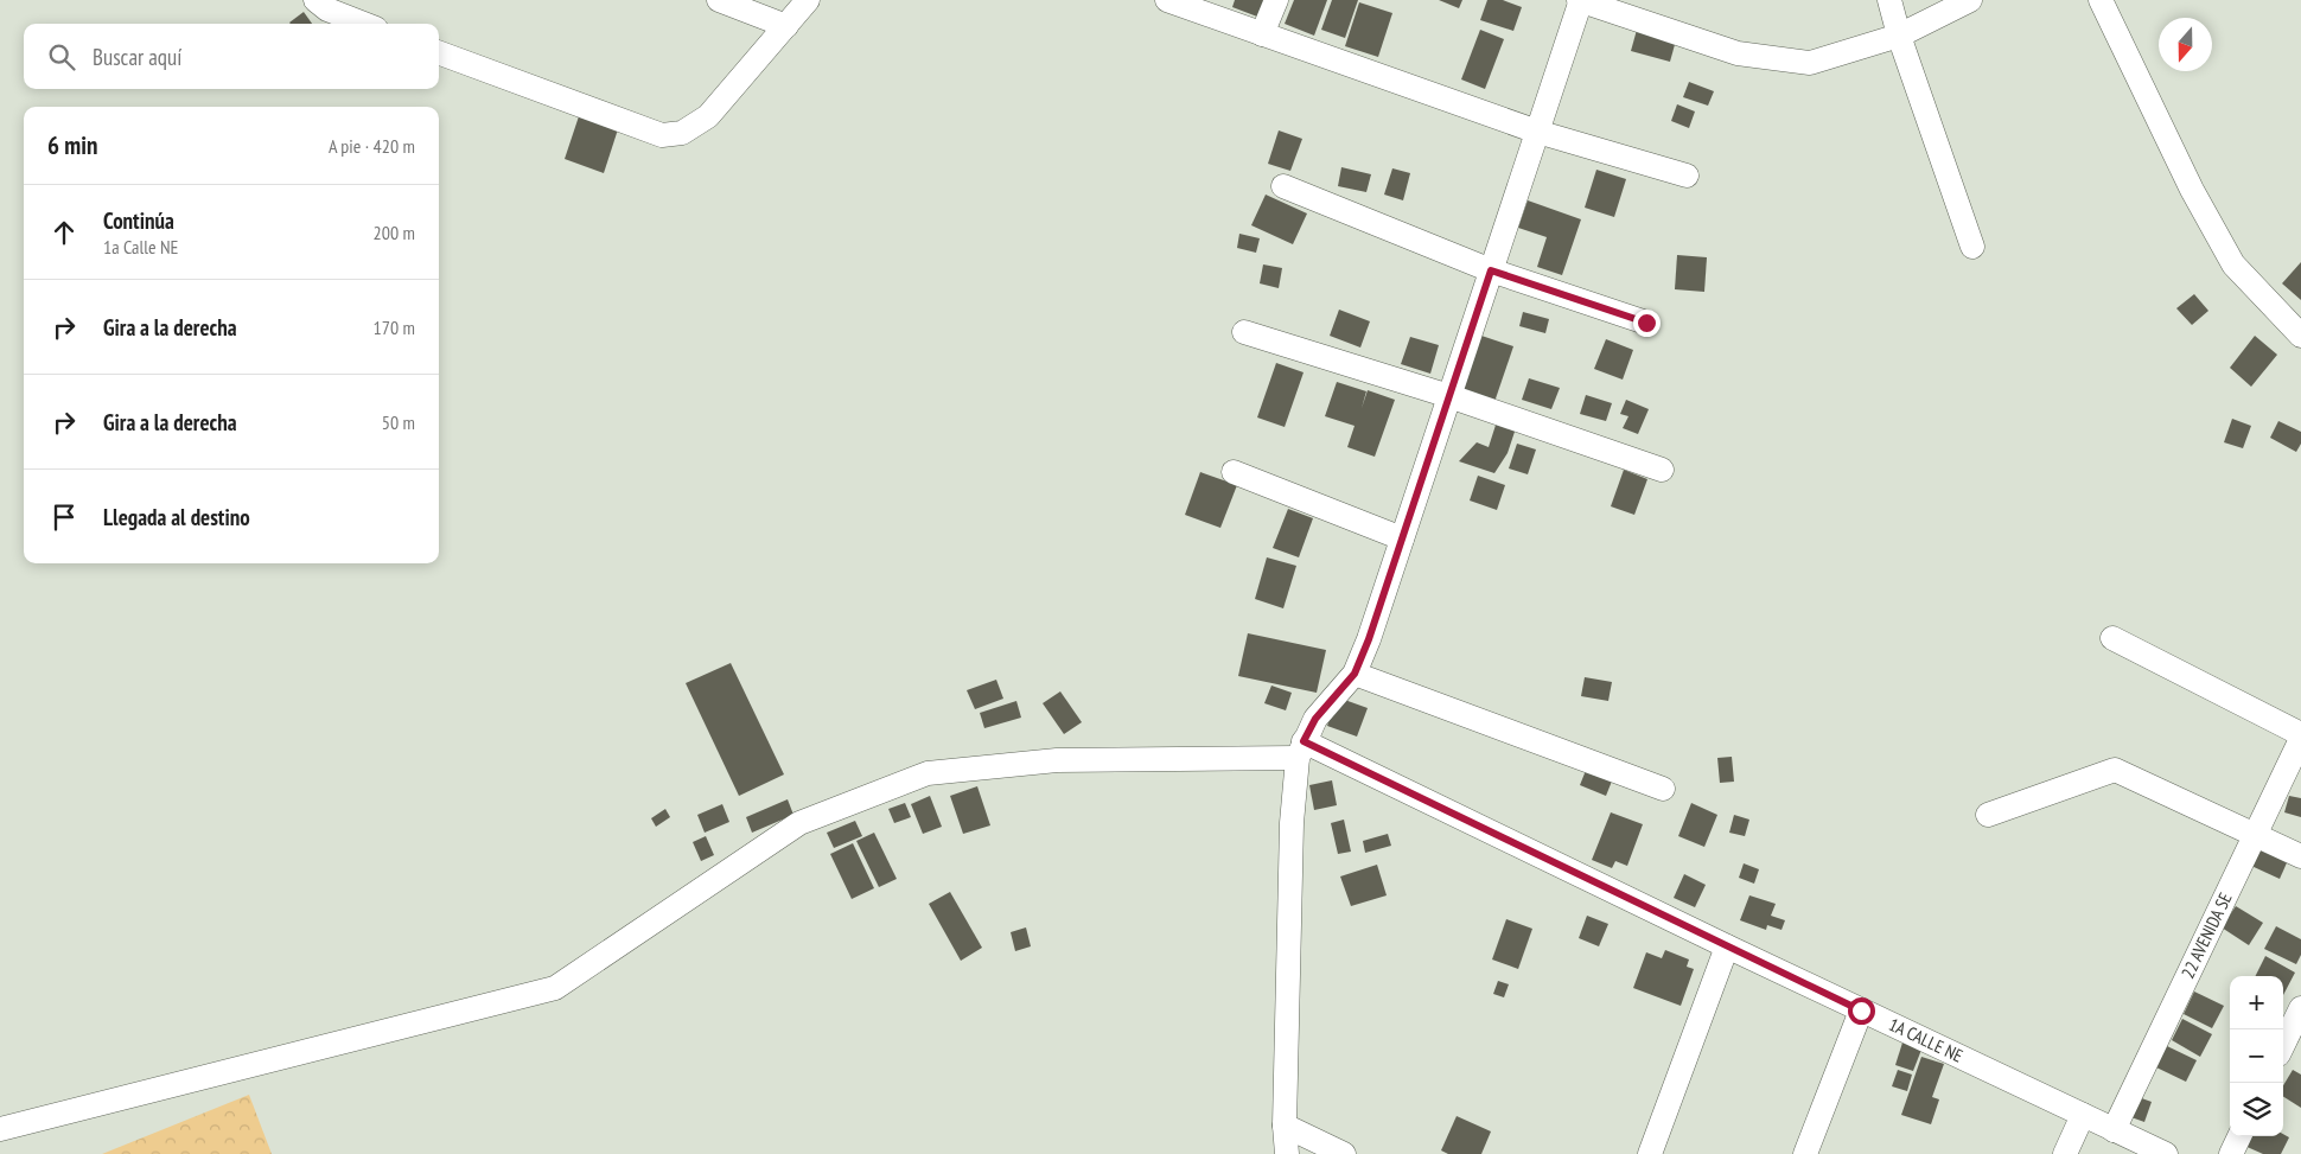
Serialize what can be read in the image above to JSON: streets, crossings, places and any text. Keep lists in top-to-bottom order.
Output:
{
  "streets": {
    "street": ["22 AVENIDA SE", "1A CALLE NE"]
  },
  "crossings": [
    ["22 AVENIDA SE", "1A CALLE NE"]
  ],
  "north": "bottom",
  "page": {
    "search": "Buscar aquí",
    "heading": ["6 min", "A pie · 420 m"],
    "list": [
      ["Continúa", "1a Calle NE", "200 m"],
      ["Gira a la derecha", "170 m"],
      ["Gira a la derecha", "50 m"],
      "Llegada al destino"
    ],
    "map_buttons": ["+", "−"]
  }
}
